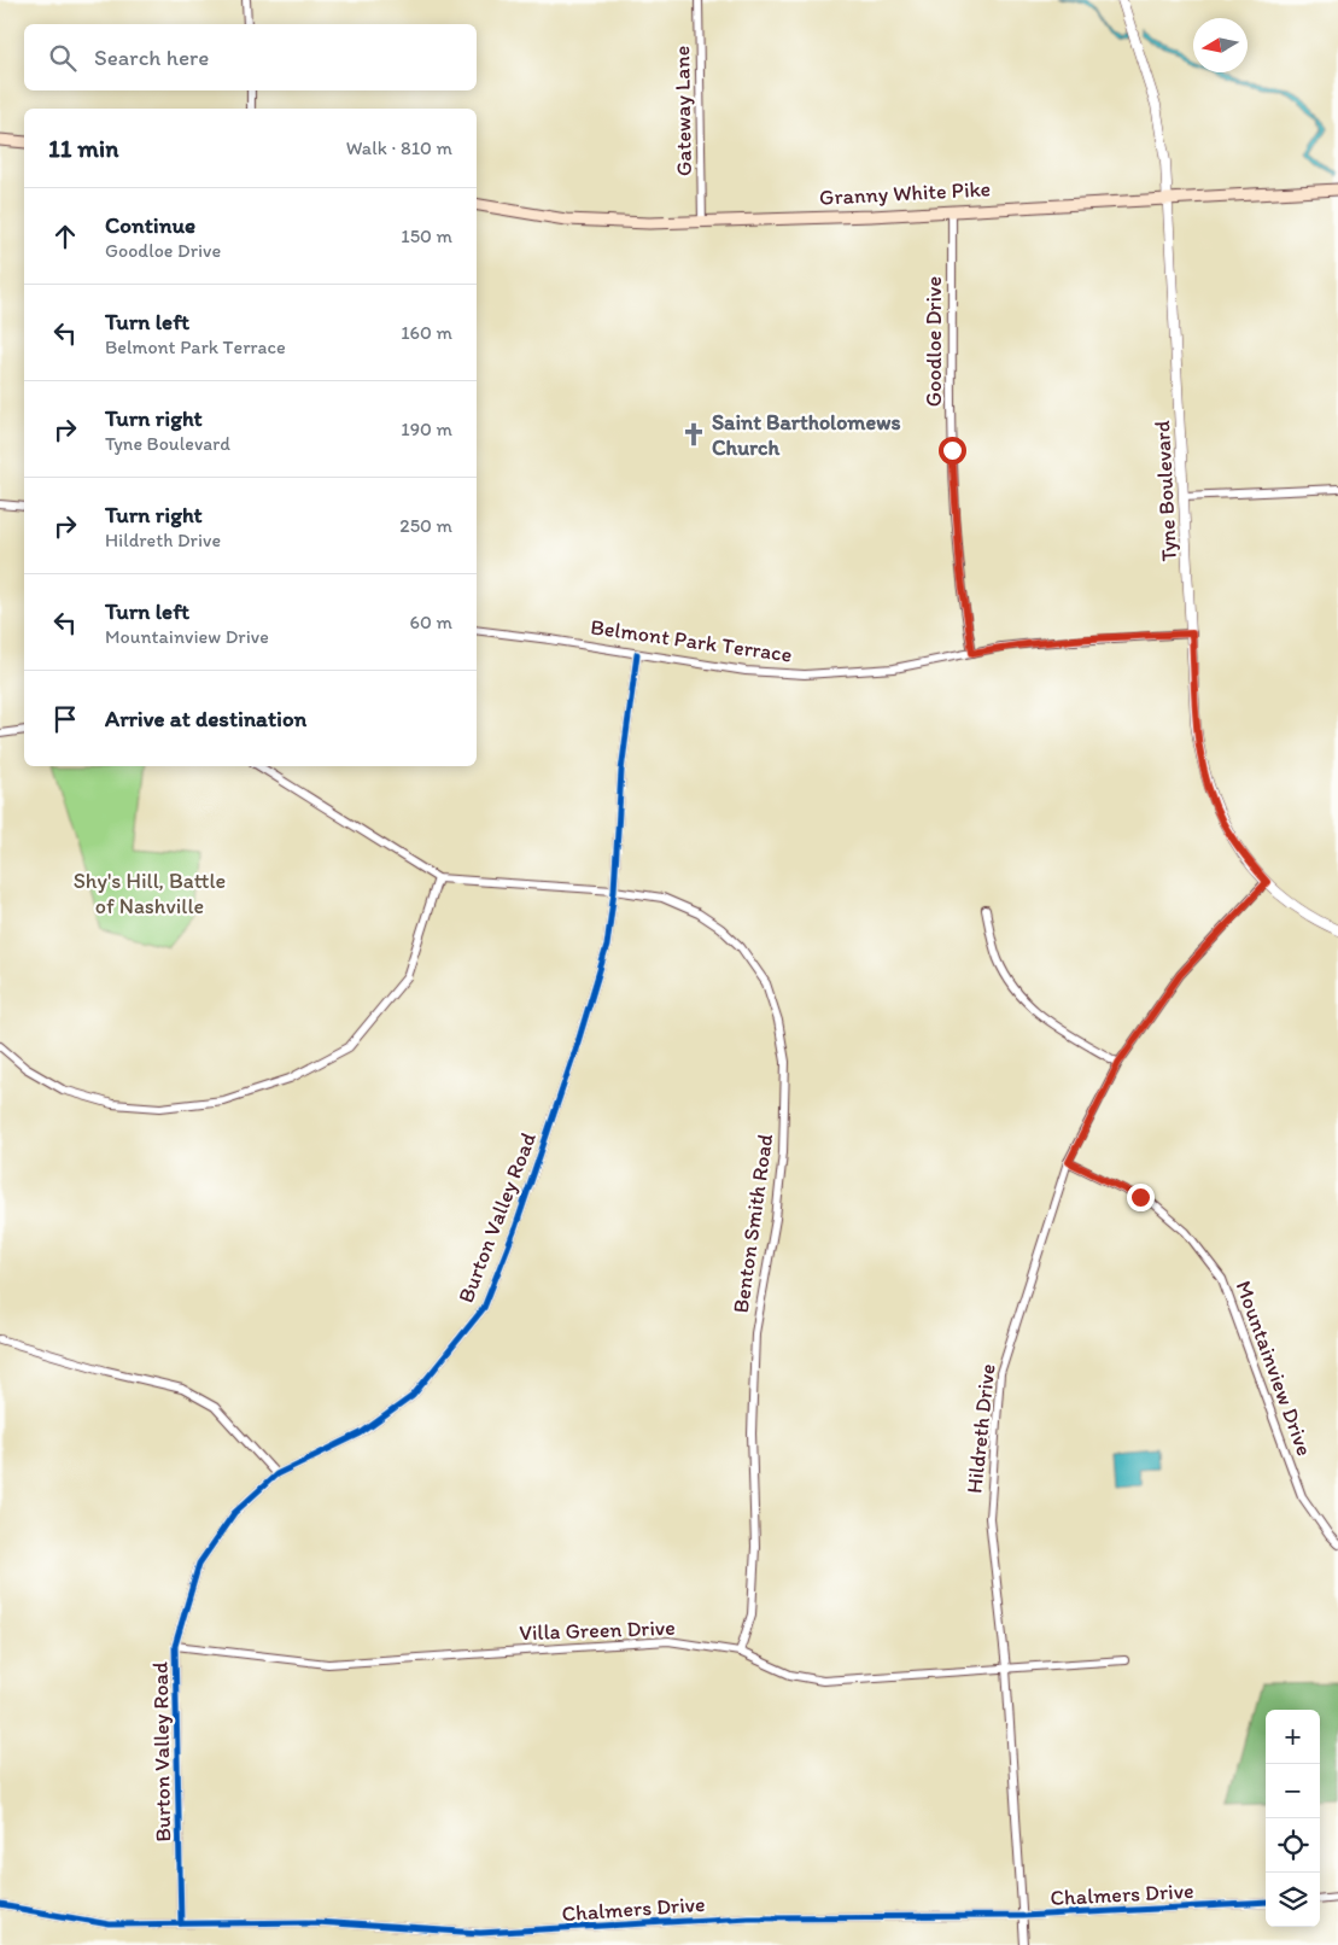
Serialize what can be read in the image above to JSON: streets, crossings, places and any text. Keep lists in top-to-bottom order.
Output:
{
  "streets": {
    "main road": ["Granny White Pike"],
    "street": [
      "Gateway Lane",
      "Goodloe Drive",
      "Tyne Boulevard",
      "Belmont Park Terrace",
      "Burton Valley Road",
      "Benton Smith Road",
      "Mountainview Drive",
      "Hildreth Drive",
      "Villa Green Drive",
      "Chalmers Drive"
    ]
  },
  "crossings": [
    ["Gateway Lane", "Granny White Pike"],
    ["Granny White Pike", "Goodloe Drive"],
    ["Granny White Pike", "Tyne Boulevard"],
    ["Goodloe Drive", "Belmont Park Terrace"],
    ["Tyne Boulevard", "Belmont Park Terrace"],
    ["Tyne Boulevard", "Hildreth Drive"],
    ["Belmont Park Terrace", "Burton Valley Road"],
    ["Burton Valley Road", "Benton Smith Road"],
    ["Burton Valley Road", "Villa Green Drive"],
    ["Burton Valley Road", "Chalmers Drive"],
    ["Benton Smith Road", "Villa Green Drive"],
    ["Mountainview Drive", "Hildreth Drive"],
    ["Hildreth Drive", "Villa Green Drive"],
    ["Hildreth Drive", "Chalmers Drive"]
  ],
  "parks": ["Shy's Hill, Battle of Nashville"],
  "places": {
    "church": ["Saint Bartholomews Church"]
  },
  "north": "left",
  "page": {
    "search": "Search here",
    "heading": ["11 min", "Walk · 810 m"],
    "list": [
      ["Continue", "Goodloe Drive", "150 m"],
      ["Turn left", "Belmont Park Terrace", "160 m"],
      ["Turn right", "Tyne Boulevard", "190 m"],
      ["Turn right", "Hildreth Drive", "250 m"],
      ["Turn left", "Mountainview Drive", "60 m"],
      "Arrive at destination"
    ],
    "map_buttons": ["+", "−"]
  }
}
